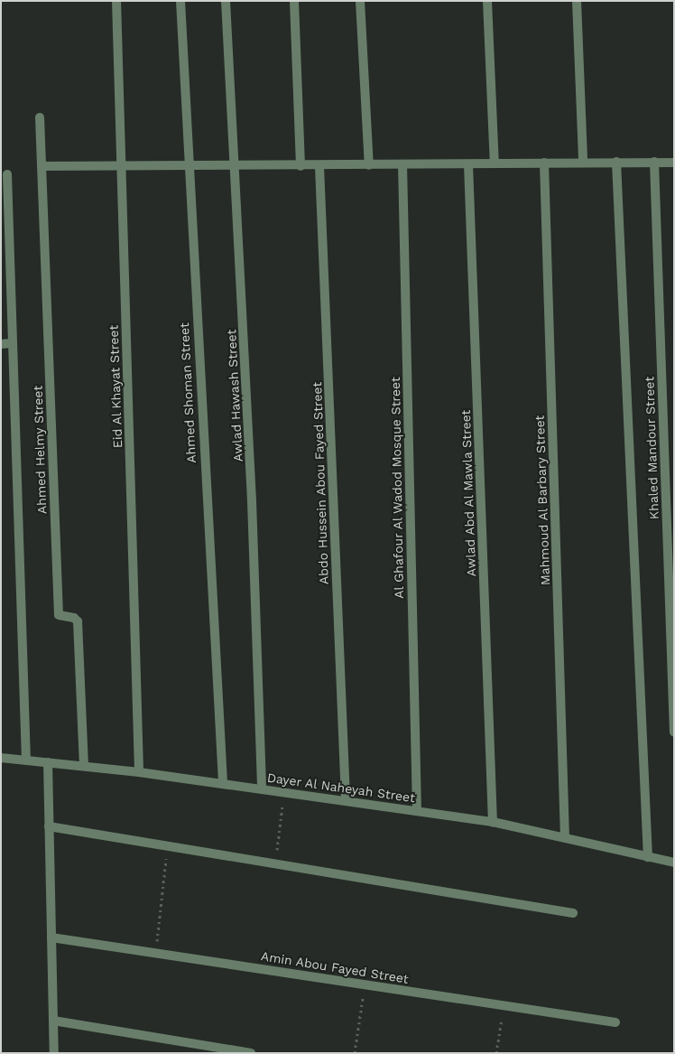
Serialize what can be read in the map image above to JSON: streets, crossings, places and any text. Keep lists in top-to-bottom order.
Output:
{
  "streets": {
    "street": [
      "Eid Al Khayat Street",
      "Ahmed Shoman Street",
      "Awlad Hawash Street",
      "Khaled Mandour Street",
      "Ahmed Helmy Street",
      "Abdo Hussein Abou Fayed Street",
      "Al Ghafour Al Wadod Mosque Street",
      "Awlad Abd Al Mawla Street",
      "Mahmoud Al Barbary Street",
      "Dayer Al Naheyah Street",
      "Amin Abou Fayed Street"
    ]
  },
  "crossings": [
    ["Eid Al Khayat Street", "Dayer Al Naheyah Street"],
    ["Ahmed Shoman Street", "Dayer Al Naheyah Street"],
    ["Awlad Hawash Street", "Dayer Al Naheyah Street"],
    ["Ahmed Helmy Street", "Dayer Al Naheyah Street"],
    ["Abdo Hussein Abou Fayed Street", "Dayer Al Naheyah Street"],
    ["Al Ghafour Al Wadod Mosque Street", "Dayer Al Naheyah Street"],
    ["Awlad Abd Al Mawla Street", "Dayer Al Naheyah Street"],
    ["Mahmoud Al Barbary Street", "Dayer Al Naheyah Street"]
  ]
}
